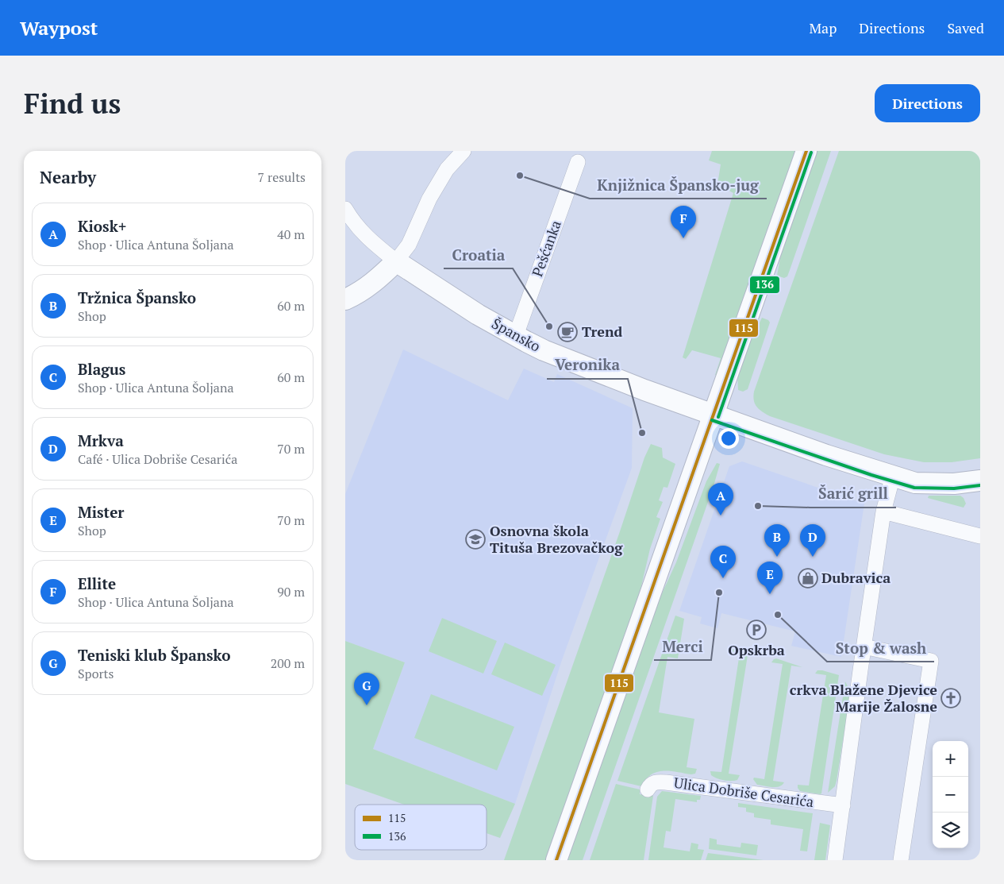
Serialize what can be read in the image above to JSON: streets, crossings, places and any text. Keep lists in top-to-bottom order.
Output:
{
  "streets": {
    "street": ["Pešćanka", "Špansko", "Ulica Dobriše Cesarića"]
  },
  "crossings": [
    ["Pešćanka", "Špansko"]
  ],
  "places": {
    "other": [
      "Knjižnica Špansko-jug",
      "Croatia",
      "Veronika",
      "Šarić grill",
      "Merci",
      "Stop & wash"
    ],
    "cafe": ["Trend"],
    "school or university": ["Osnovna škola Tituša Brezovačkog"],
    "shop": ["Dubravica"],
    "parking": ["Opskrba"],
    "church": ["crkva Blažene Djevice Marije Žalosne"]
  },
  "lines": ["transit line 115", "transit line 136"],
  "legend": ["115", "136"],
  "page": {
    "header": "Waypost",
    "nav": ["Map", "Directions", "Saved"],
    "buttons": "Directions",
    "title": "Find us",
    "heading": ["Nearby", "7 results"],
    "list": [
      {
        "mark": "A",
        "name": "Kiosk+",
        "note": "Shop · Ulica Antuna Šoljana",
        "value": "40 m"
      },
      {
        "mark": "B",
        "name": "Tržnica Špansko",
        "note": "Shop",
        "value": "60 m"
      },
      {
        "mark": "C",
        "name": "Blagus",
        "note": "Shop · Ulica Antuna Šoljana",
        "value": "60 m"
      },
      {
        "mark": "D",
        "name": "Mrkva",
        "note": "Café · Ulica Dobriše Cesarića",
        "value": "70 m"
      },
      {
        "mark": "E",
        "name": "Mister",
        "note": "Shop",
        "value": "70 m"
      },
      {
        "mark": "F",
        "name": "Ellite",
        "note": "Shop · Ulica Antuna Šoljana",
        "value": "90 m"
      },
      {
        "mark": "G",
        "name": "Teniski klub Špansko",
        "note": "Sports",
        "value": "200 m"
      }
    ],
    "pins": [
      "F",
      "A",
      "B",
      "D",
      "C",
      "E",
      "G"
    ],
    "map_buttons": ["+", "−"]
  }
}
